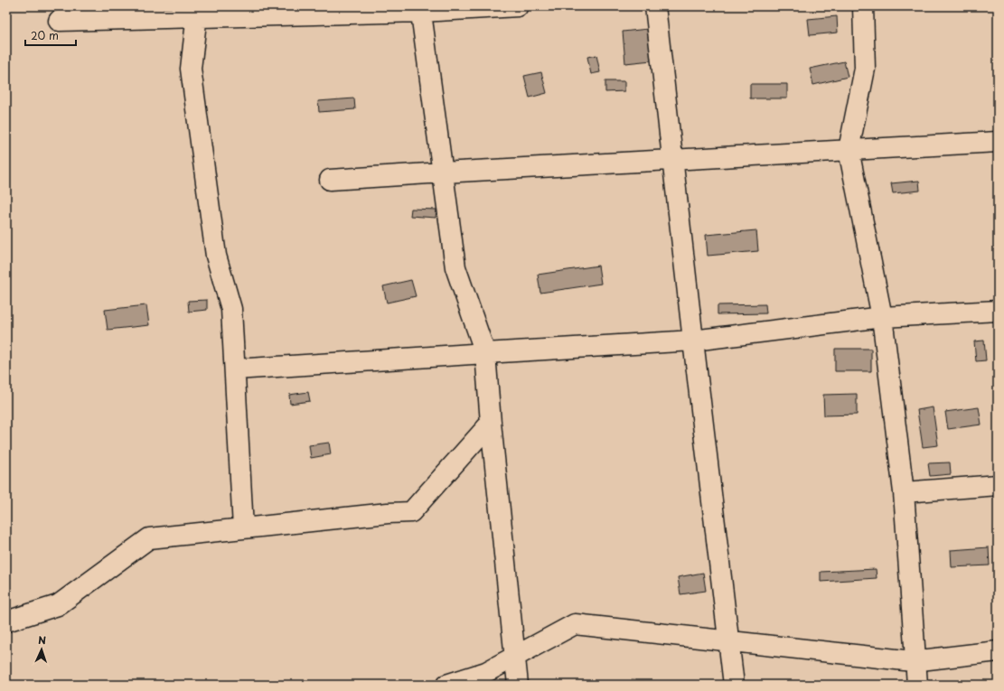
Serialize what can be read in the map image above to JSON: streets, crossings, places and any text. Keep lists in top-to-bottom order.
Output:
{
  "scale_bar": "20 m",
  "north": "top"
}
